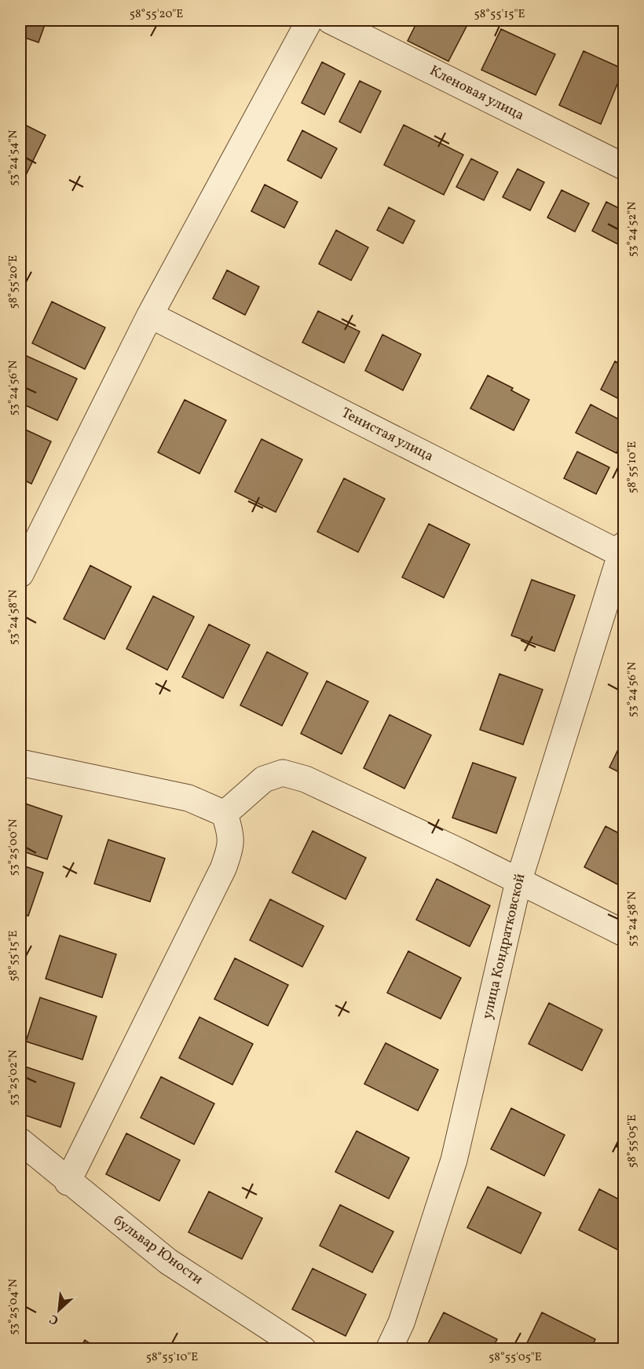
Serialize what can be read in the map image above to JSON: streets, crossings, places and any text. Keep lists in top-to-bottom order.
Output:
{
  "streets": {
    "street": [
      "Кленовая улица",
      "Тенистая улица",
      "улица Кондратковской",
      "бульвар Юности"
    ]
  },
  "crossings": [
    ["Тенистая улица", "улица Кондратковской"]
  ],
  "north": "bottom left",
  "coordinates": [
    "58°55'20\"E",
    "58°55'15\"E",
    "53°24'54\"N",
    "53°24'52\"N",
    "53°24'56\"N",
    "58°55'10\"E",
    "53°24'58\"N",
    "53°25'00\"N",
    "53°25'02\"N",
    "58°55'05\"E",
    "53°25'04\"N"
  ]
}
